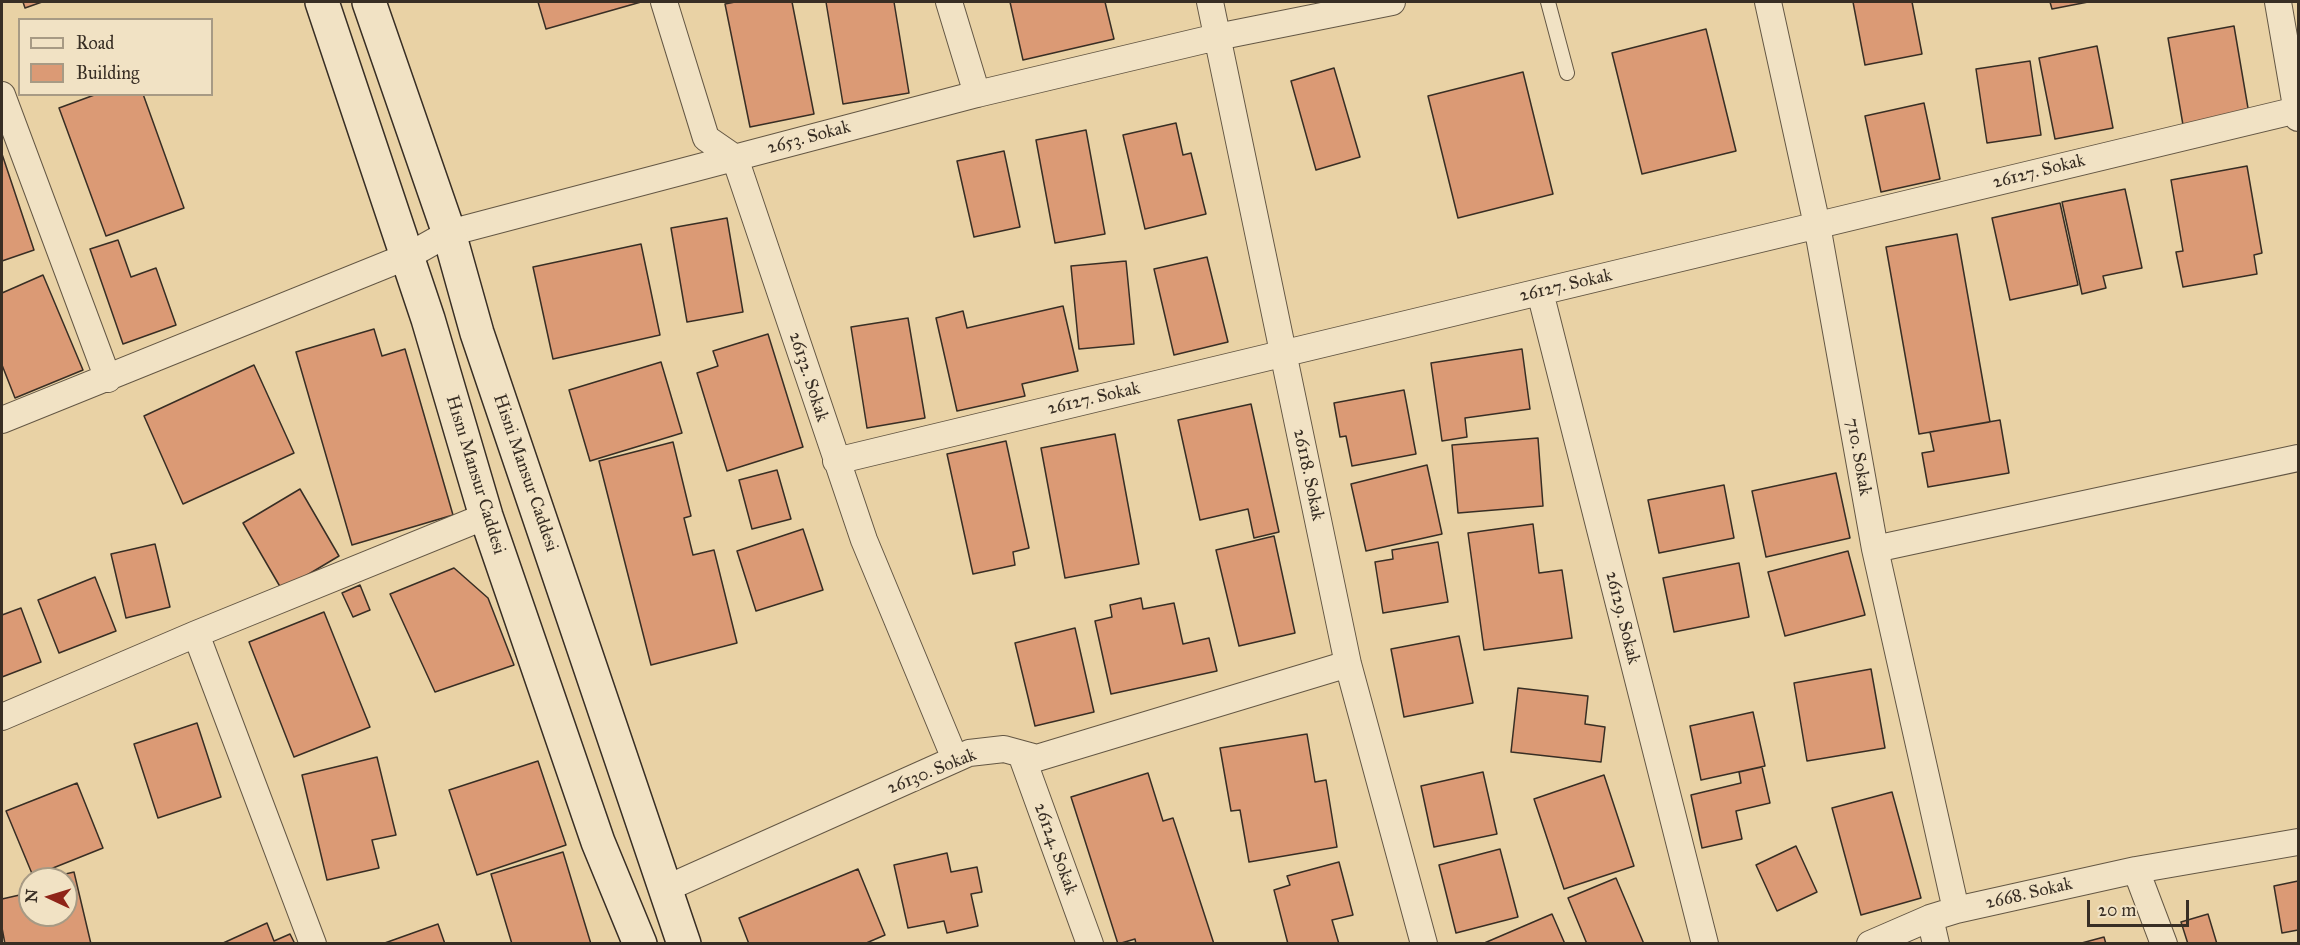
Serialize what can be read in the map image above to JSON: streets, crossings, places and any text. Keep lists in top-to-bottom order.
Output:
{
  "streets": {
    "main road": ["Hisni Mansur Caddesi", "Hısnı Mansur Caddesi"],
    "street": [
      "2653. Sokak",
      "26127. Sokak",
      "26132. Sokak",
      "710. Sokak",
      "26118. Sokak",
      "26129. Sokak",
      "26130. Sokak",
      "26124. Sokak",
      "2668. Sokak"
    ]
  },
  "crossings": [
    ["2653. Sokak", "26132. Sokak"],
    ["2653. Sokak", "Hisni Mansur Caddesi"],
    ["2653. Sokak", "Hısnı Mansur Caddesi"],
    ["2653. Sokak", "26118. Sokak"],
    ["26127. Sokak", "26132. Sokak"],
    ["26127. Sokak", "710. Sokak"],
    ["26127. Sokak", "26118. Sokak"],
    ["26127. Sokak", "26129. Sokak"],
    ["26132. Sokak", "26130. Sokak"],
    ["710. Sokak", "2668. Sokak"],
    ["Hisni Mansur Caddesi", "26130. Sokak"],
    ["26118. Sokak", "26130. Sokak"],
    ["26130. Sokak", "26124. Sokak"]
  ],
  "legend": ["Road", "Building"],
  "scale_bar": "20 m",
  "north": "left"
}
